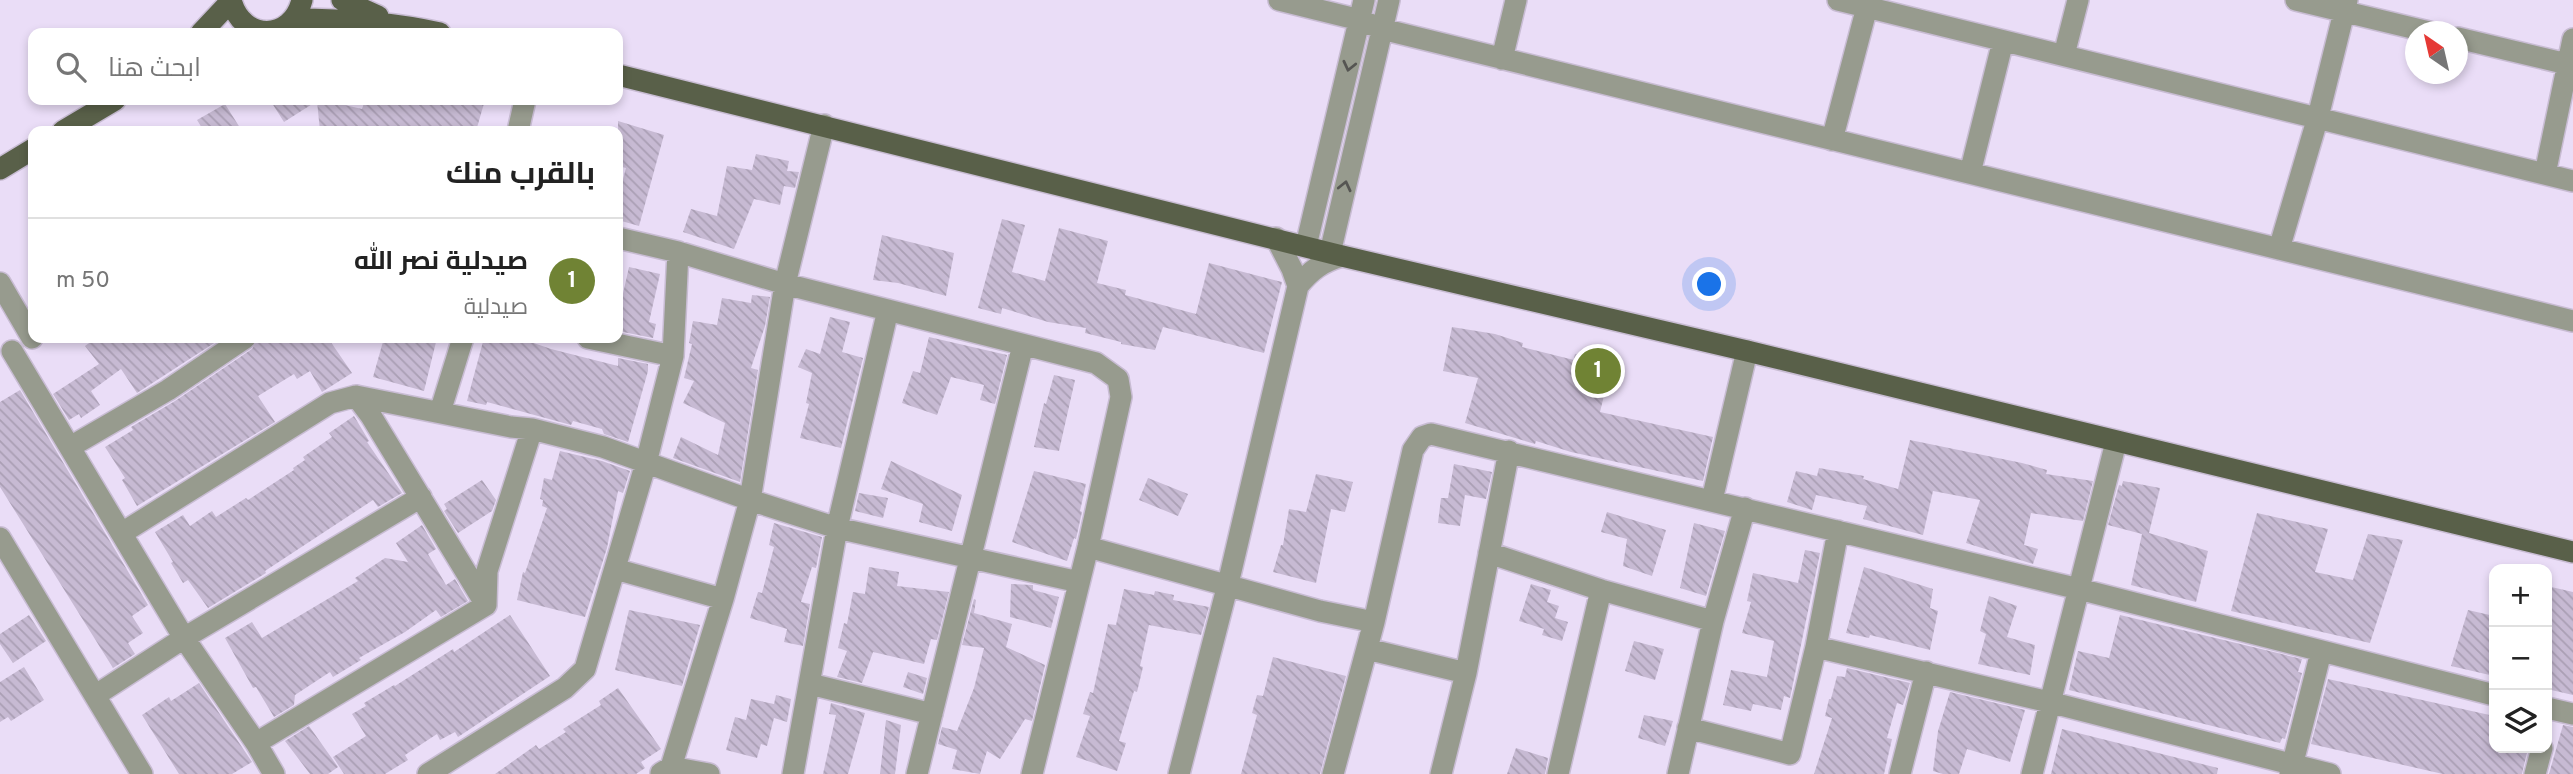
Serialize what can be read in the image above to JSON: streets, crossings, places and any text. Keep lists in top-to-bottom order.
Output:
{
  "north": "top left",
  "page": {
    "search": "ابحث هنا",
    "heading": "بالقرب منك",
    "list": [
      {
        "mark": "1",
        "name": "صيدلية نصر الله",
        "note": "صيدلية",
        "value": "50 m"
      }
    ],
    "pins": "1",
    "map_buttons": ["+", "−"]
  }
}
